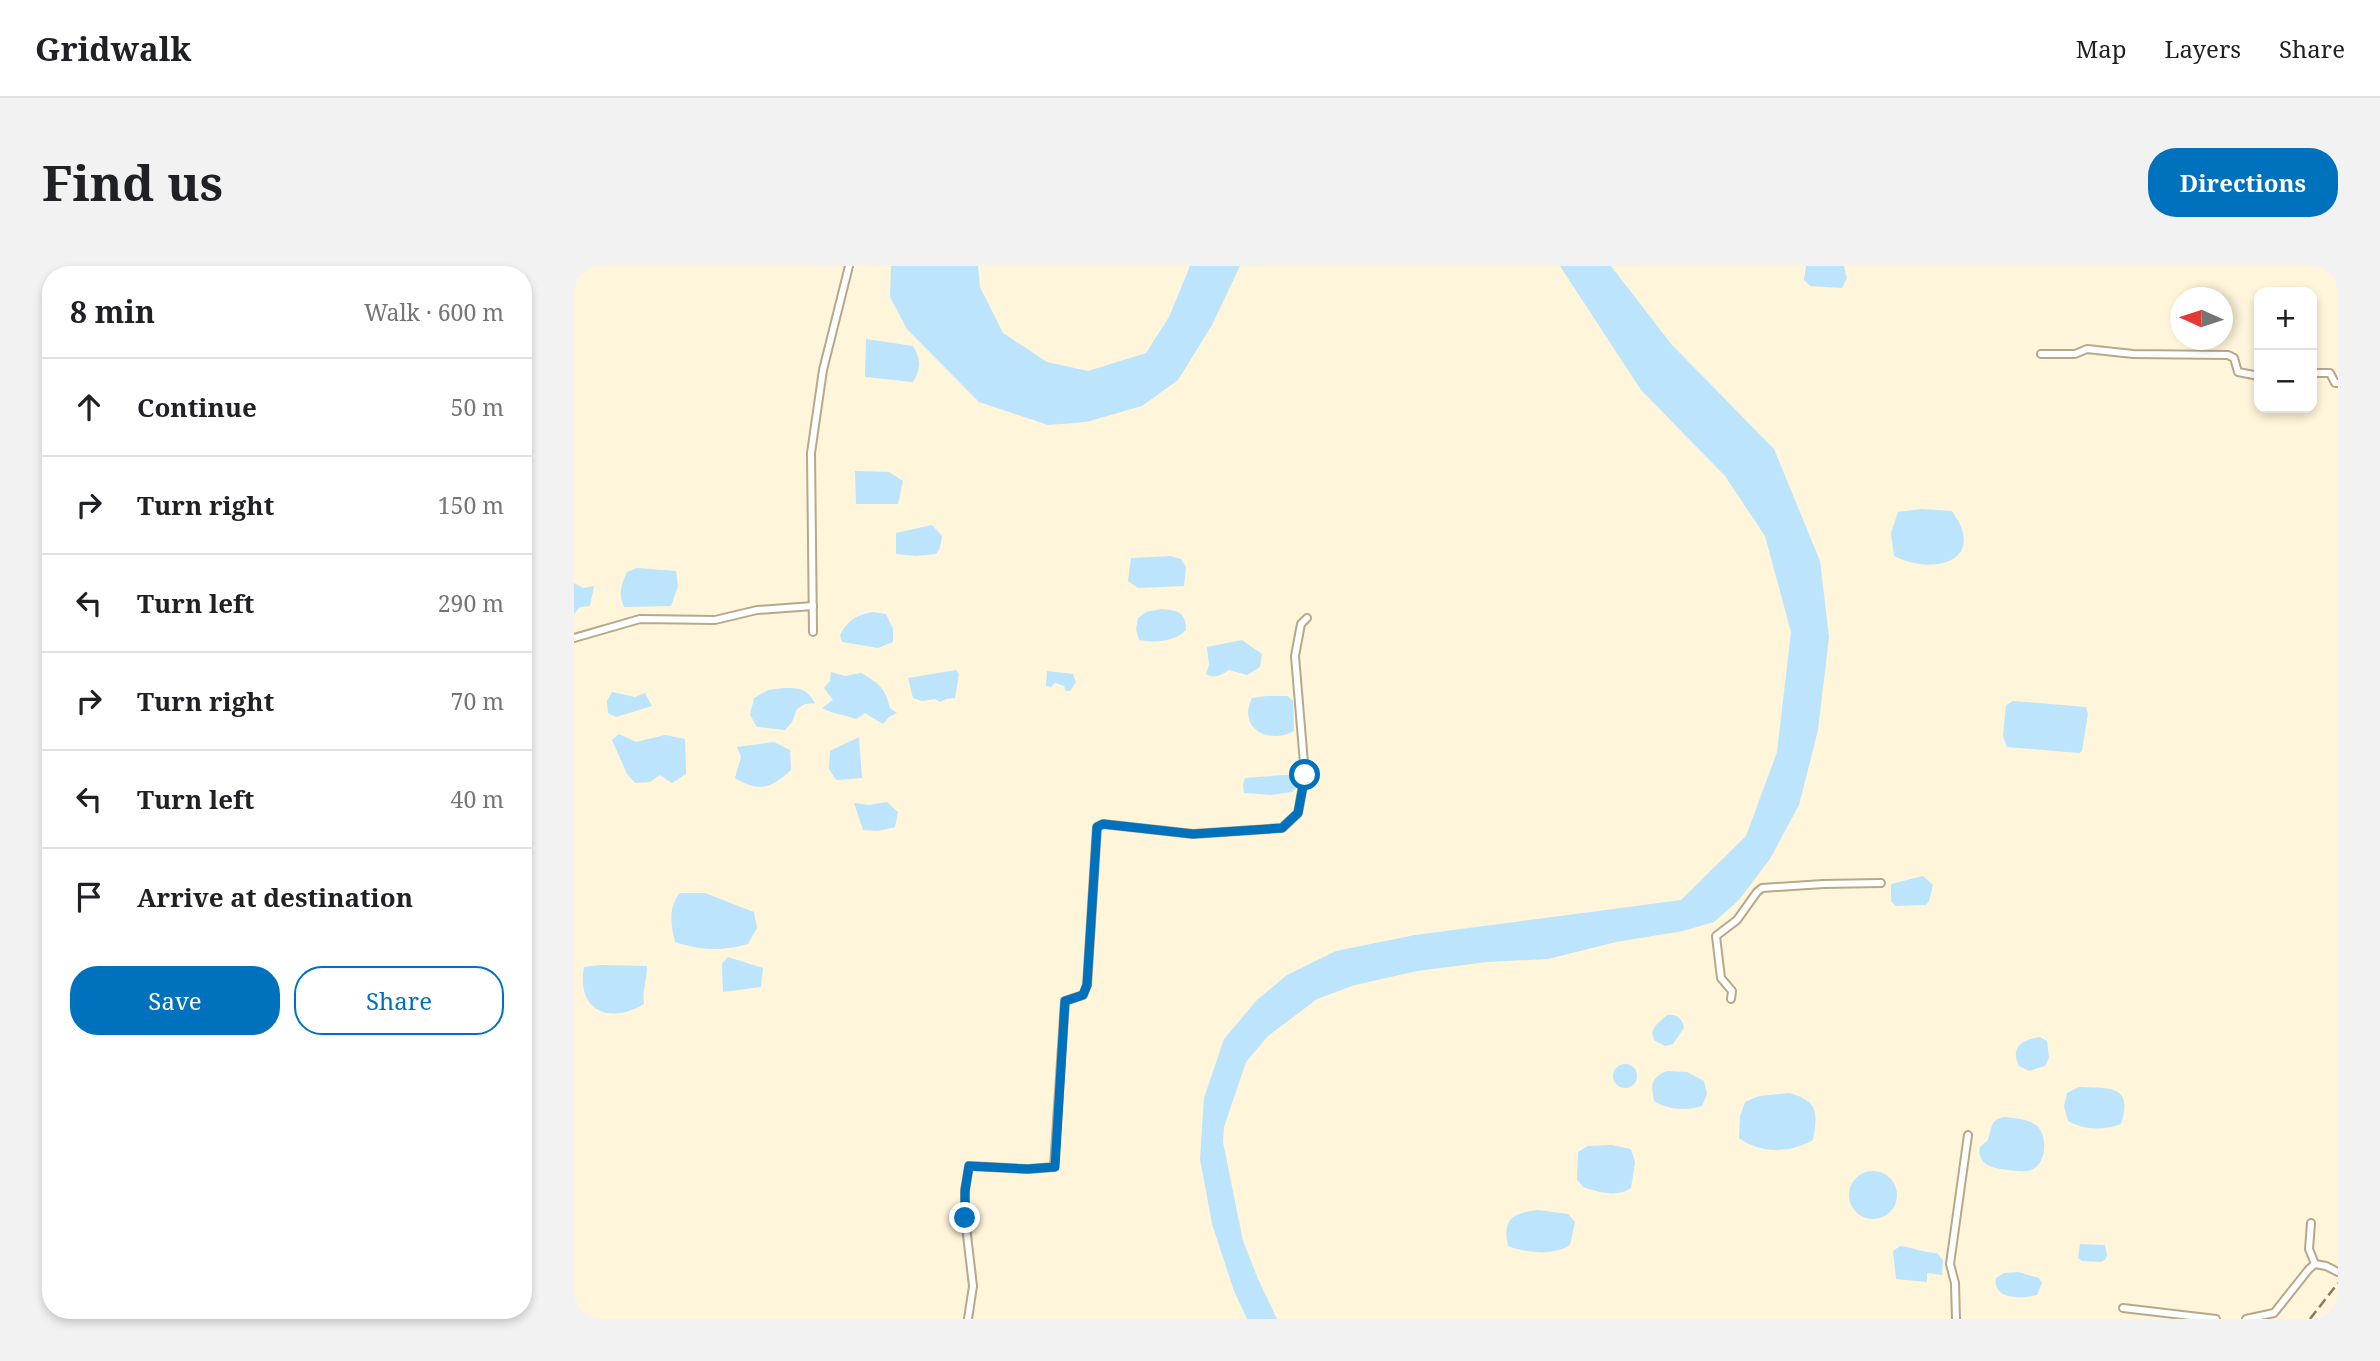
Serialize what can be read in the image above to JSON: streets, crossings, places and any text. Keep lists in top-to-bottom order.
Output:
{
  "north": "left",
  "page": {
    "header": "Gridwalk",
    "nav": ["Map", "Layers", "Share"],
    "buttons": [
      "Directions",
      ["Save", "Share"]
    ],
    "title": "Find us",
    "heading": ["8 min", "Walk · 600 m"],
    "map_buttons": ["+", "−"],
    "list": [
      ["Continue", "50 m"],
      ["Turn right", "150 m"],
      ["Turn left", "290 m"],
      ["Turn right", "70 m"],
      ["Turn left", "40 m"],
      "Arrive at destination"
    ]
  }
}
